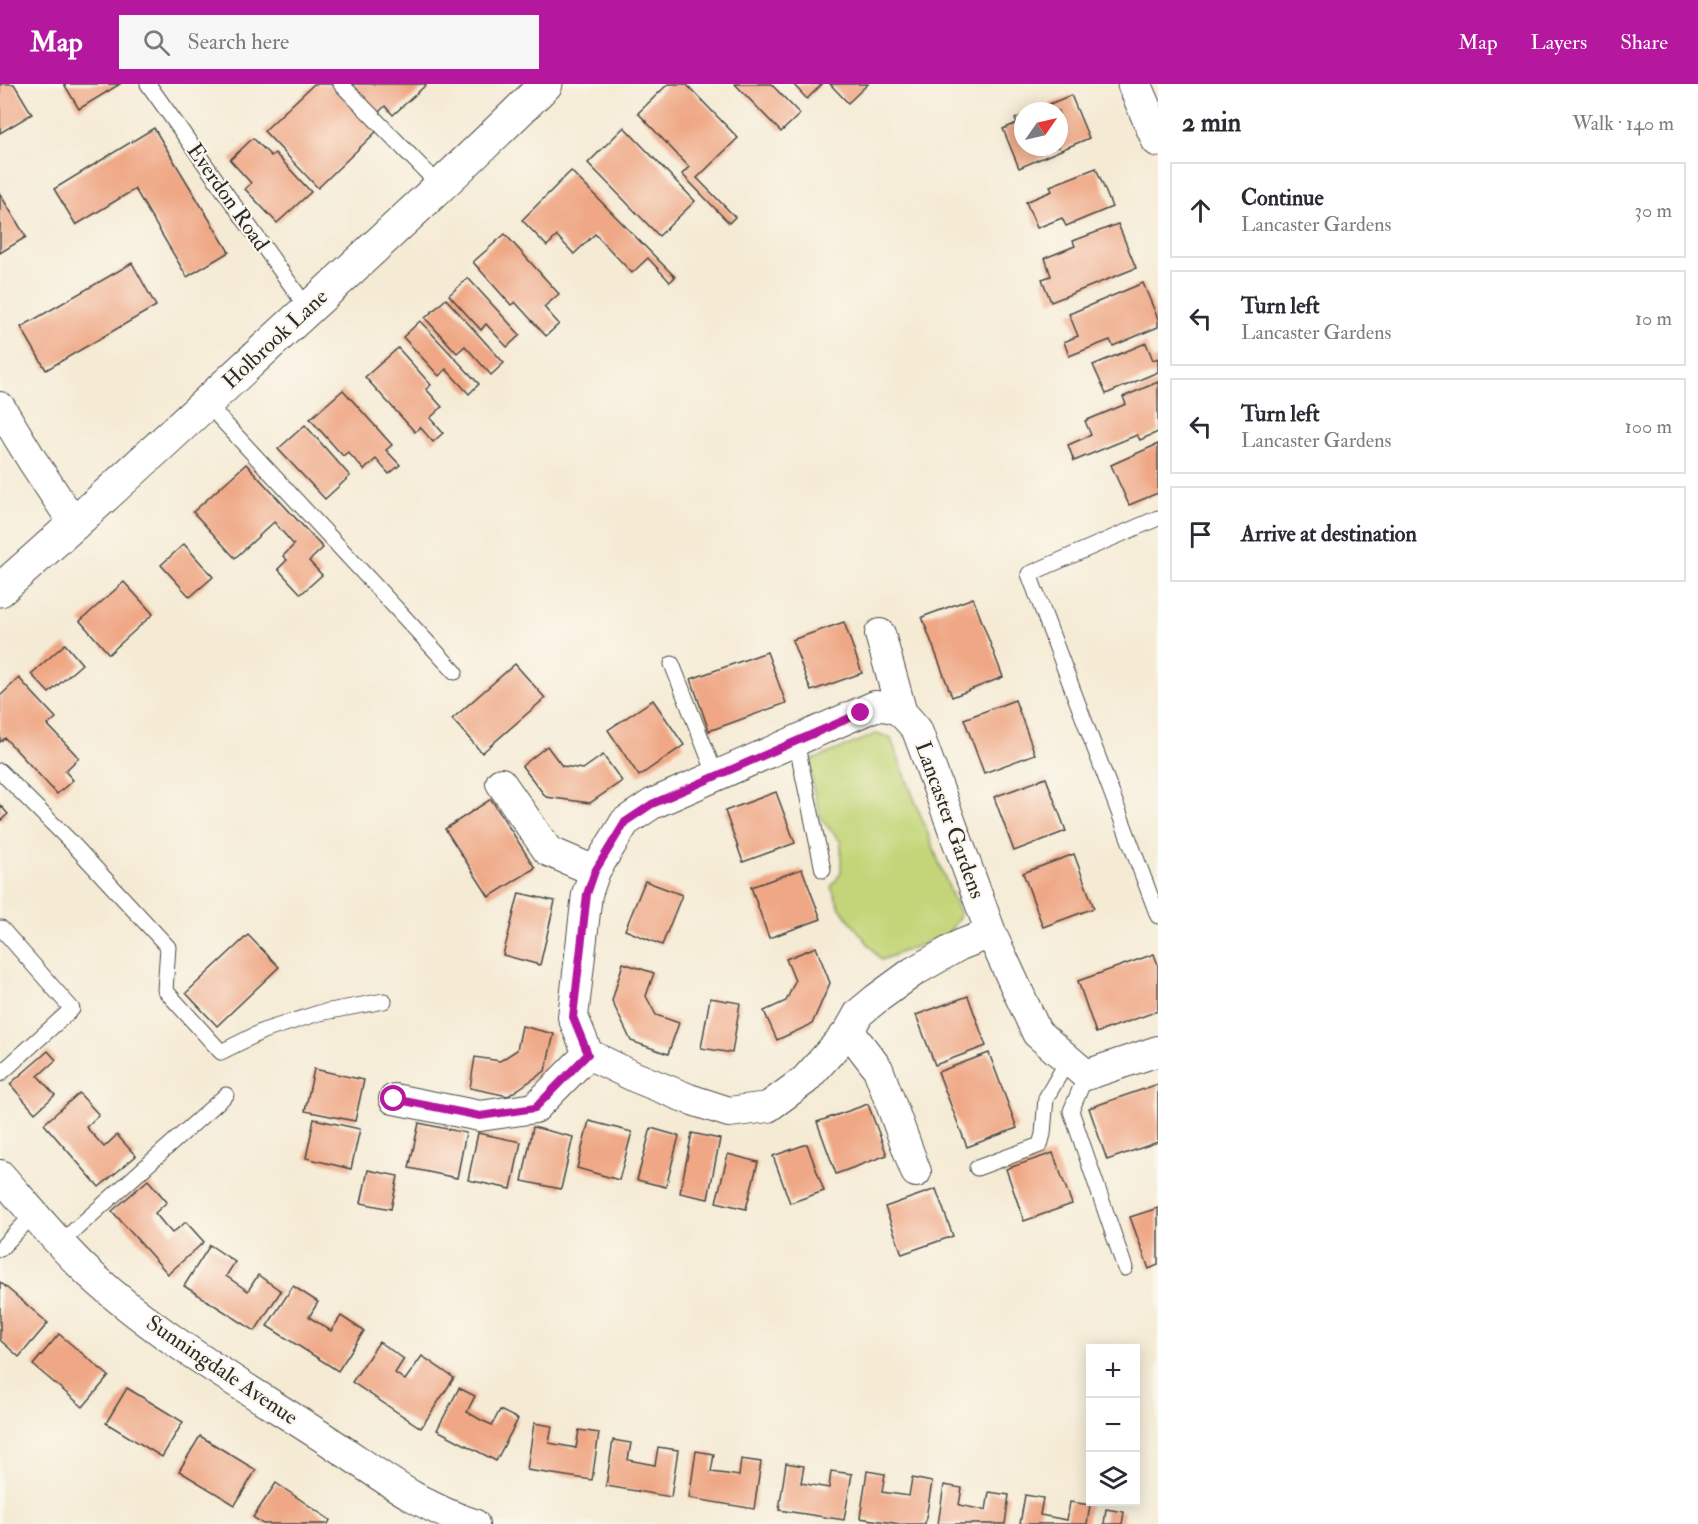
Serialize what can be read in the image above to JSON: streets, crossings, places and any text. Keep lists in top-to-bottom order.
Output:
{
  "streets": {
    "street": ["Holbrook Lane", "Lancaster Gardens", "Sunningdale Avenue"],
    "lane": ["Everdon Road"]
  },
  "crossings": [
    ["Everdon Road", "Holbrook Lane"]
  ],
  "north": "top right",
  "page": {
    "header": "Map",
    "search": "Search here",
    "nav": ["Map", "Layers", "Share"],
    "heading": ["2 min", "Walk · 140 m"],
    "list": [
      ["Continue", "Lancaster Gardens", "30 m"],
      ["Turn left", "Lancaster Gardens", "10 m"],
      ["Turn left", "Lancaster Gardens", "100 m"],
      "Arrive at destination"
    ],
    "map_buttons": ["+", "−"]
  }
}
